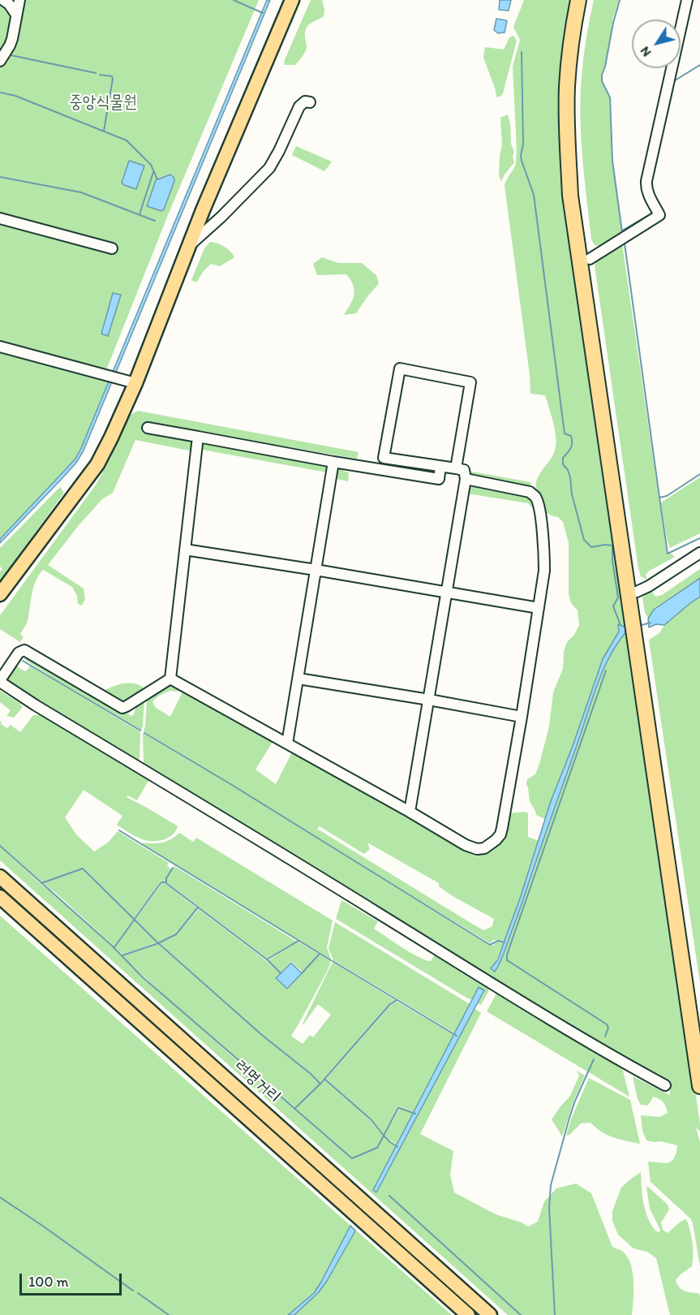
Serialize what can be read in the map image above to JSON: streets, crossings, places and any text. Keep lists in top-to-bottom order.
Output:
{
  "streets": {
    "main road": ["려명거리"]
  },
  "parks": ["중앙식물원"],
  "scale_bar": "100 m",
  "north": "bottom left"
}
